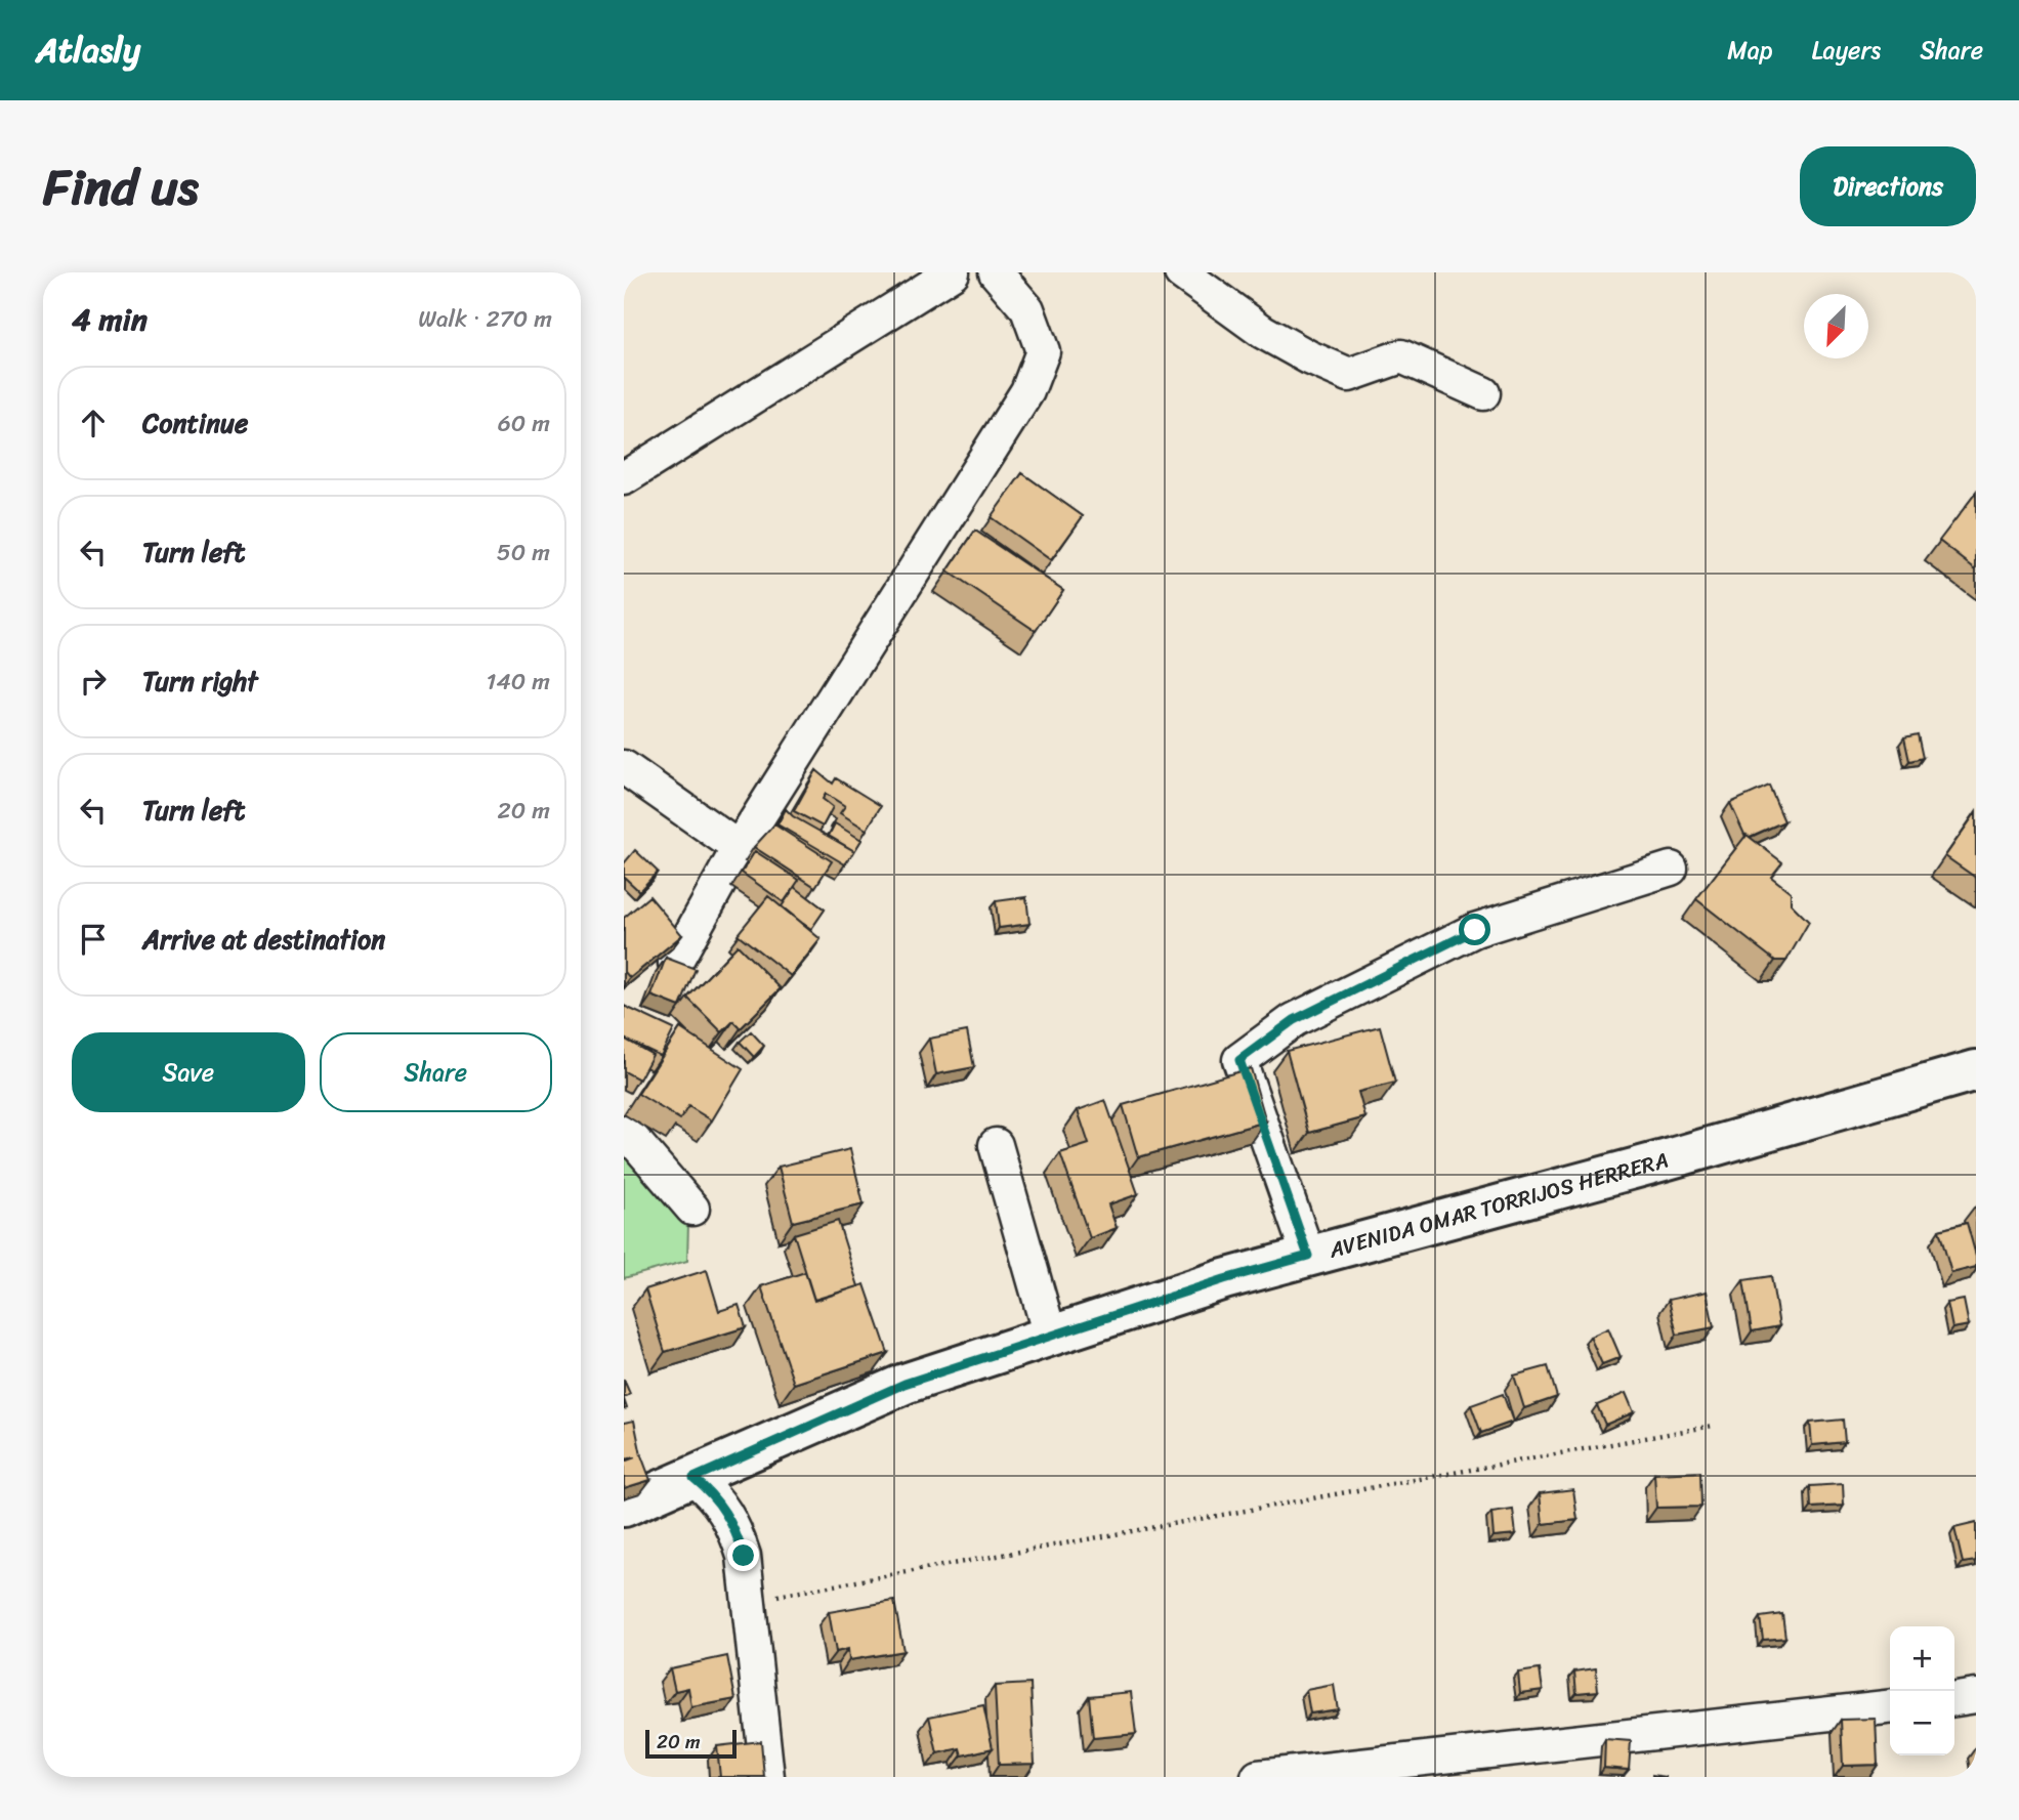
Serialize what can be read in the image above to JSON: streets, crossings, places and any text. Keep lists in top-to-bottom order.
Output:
{
  "streets": {
    "street": ["AVENIDA OMAR TORRIJOS HERRERA"]
  },
  "scale_bar": "20 m",
  "north": "bottom left",
  "page": {
    "header": "Atlasly",
    "nav": ["Map", "Layers", "Share"],
    "title": "Find us",
    "buttons": [
      "Directions",
      ["Save", "Share"]
    ],
    "heading": ["4 min", "Walk · 270 m"],
    "list": [
      ["Continue", "60 m"],
      ["Turn left", "50 m"],
      ["Turn right", "140 m"],
      ["Turn left", "20 m"],
      "Arrive at destination"
    ],
    "map_buttons": ["+", "−"],
    "scale": "20 m"
  }
}
